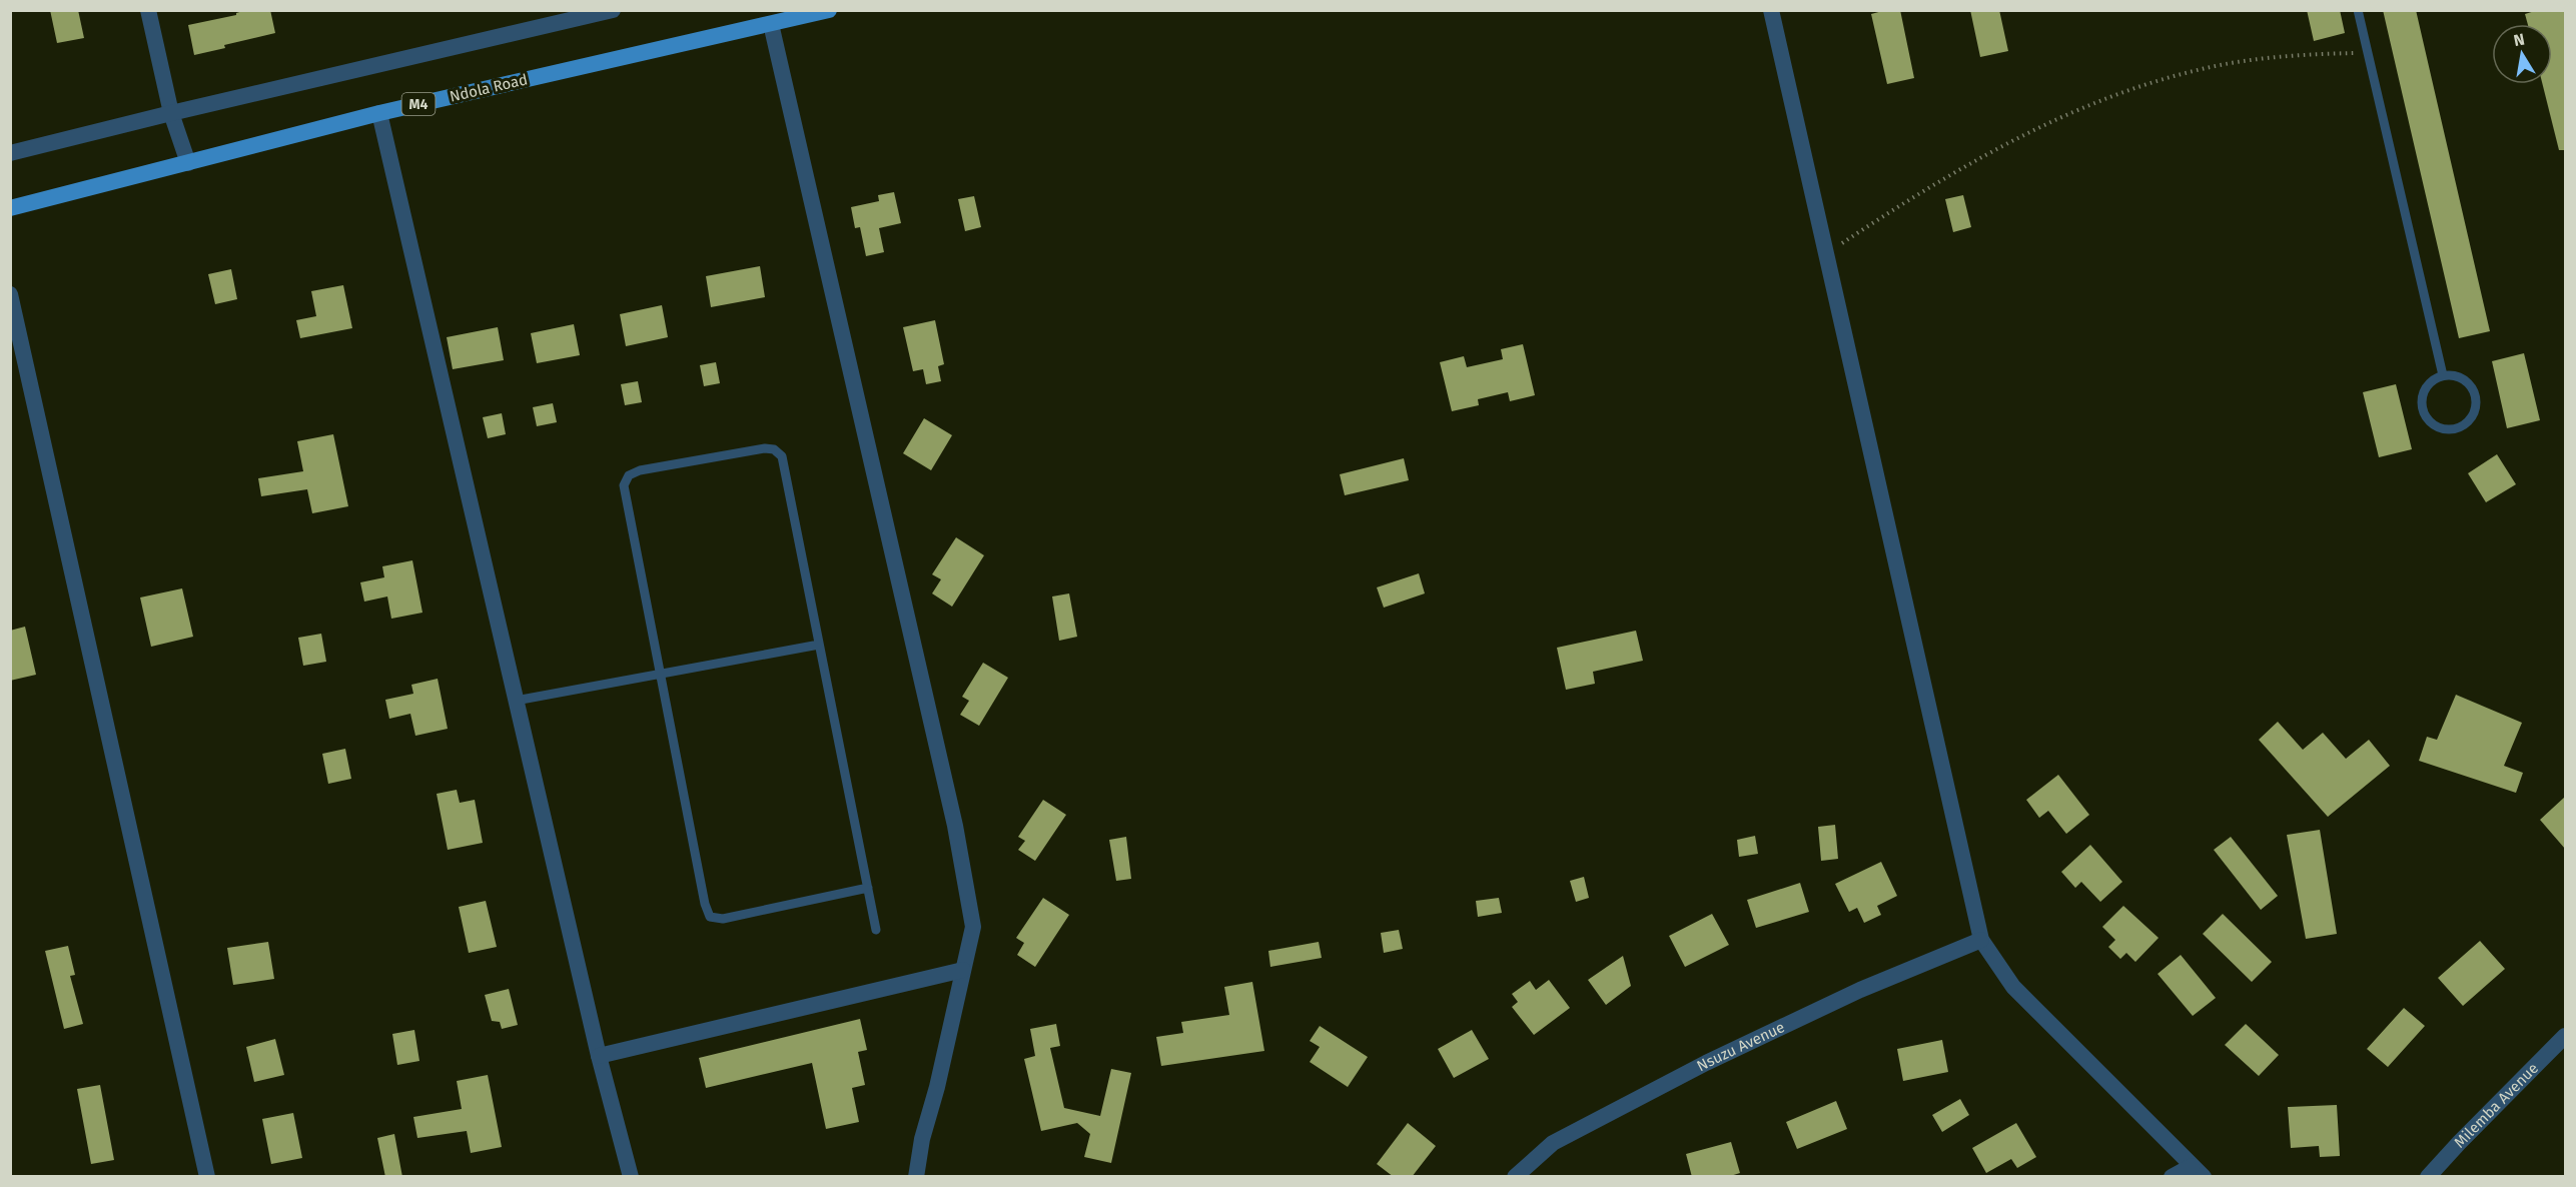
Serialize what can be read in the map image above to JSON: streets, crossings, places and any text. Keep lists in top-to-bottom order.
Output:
{
  "streets": {
    "main road": ["Ndola Road", "M4"],
    "street": ["Nsuzu Avenue", "Milemba Avenue"]
  },
  "north": "top"
}
